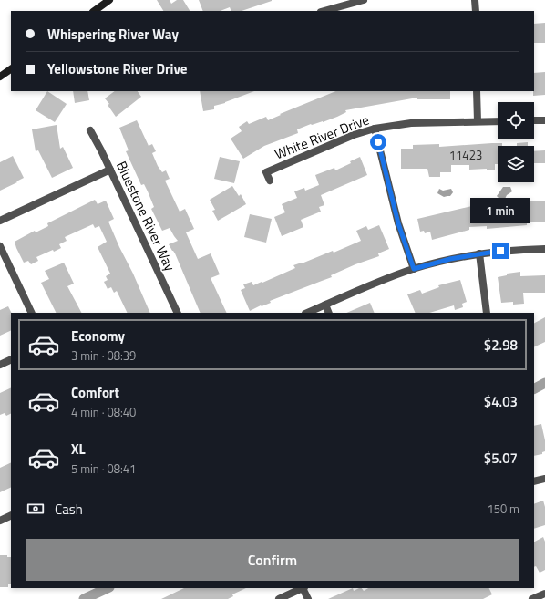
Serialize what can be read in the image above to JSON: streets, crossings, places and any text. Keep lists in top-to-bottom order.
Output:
{
  "streets": {
    "street": ["White River Drive", "Bluestone River Way"]
  },
  "house_numbers": ["11423"],
  "page": {
    "banner": ["Whispering River Way", "Yellowstone River Drive"],
    "bubble": "1 min",
    "list": [
      {
        "name": "Economy",
        "note": "3 min · 08:39",
        "value": "$2.98"
      },
      {
        "name": "Comfort",
        "note": "4 min · 08:40",
        "value": "$4.03"
      },
      {
        "name": "XL",
        "note": "5 min · 08:41",
        "value": "$5.07"
      }
    ],
    "pay": ["Cash", "150 m"],
    "buttons": "Confirm"
  }
}
